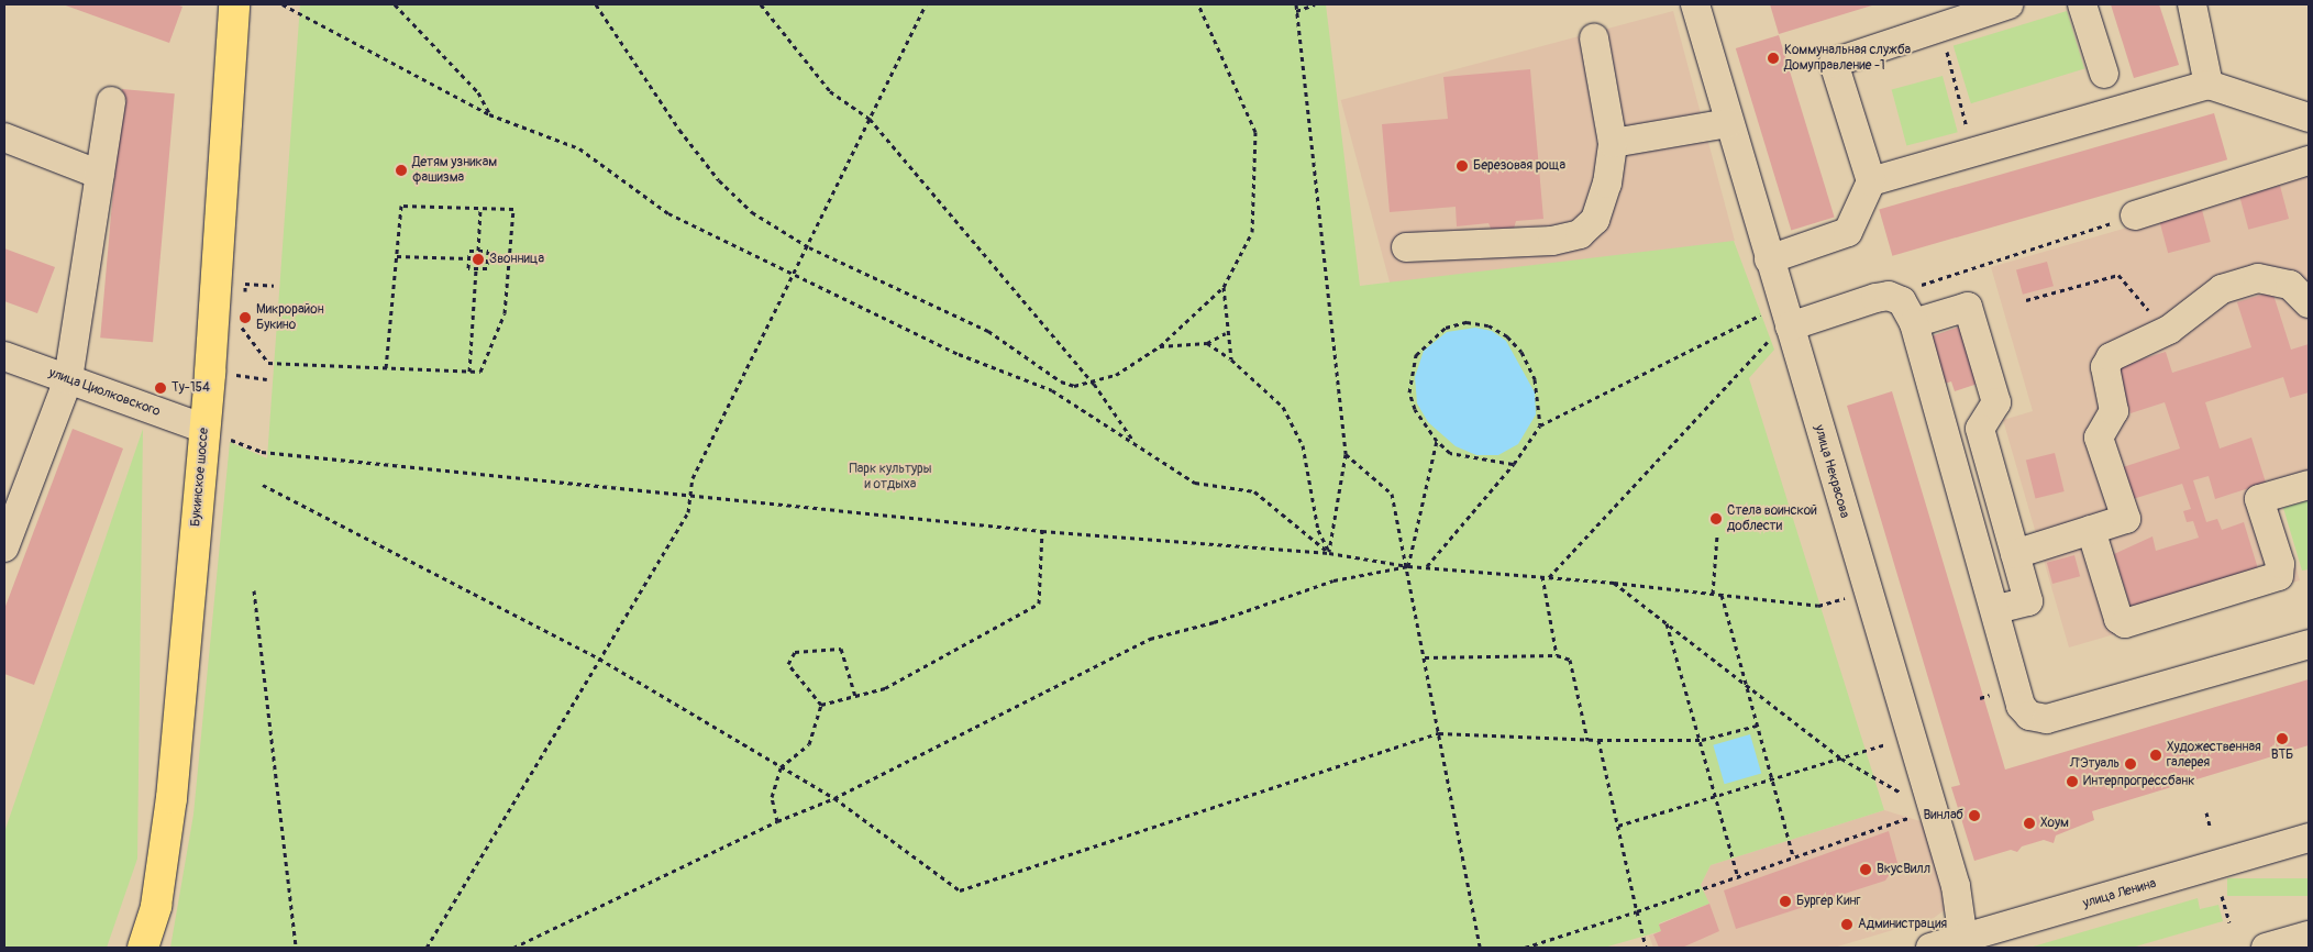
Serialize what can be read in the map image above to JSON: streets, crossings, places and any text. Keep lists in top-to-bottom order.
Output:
{
  "streets": {
    "main road": ["Букинское шоссе"],
    "street": ["улица Циолковского", "улица Некрасова", "улица Ленина"]
  },
  "crossings": [
    ["улица Циолковского", "Букинское шоссе"],
    ["улица Некрасова", "улица Ленина"]
  ],
  "parks": ["Парк культуры и отдыха"],
  "places": [
    "Коммунальная служба Домуправление -1",
    "Березовая роща",
    "Детям узникам фашизма",
    "Звонница",
    "Микрорайон Букино",
    "Ту-154",
    "Стела воинской доблести",
    "ВТБ",
    "Художественная галерея",
    "Л'Этуаль",
    "Интерпрогрессбанк",
    "Винлаб",
    "Хоум",
    "ВкусВилл",
    "Бургер Кинг",
    "Администрация"
  ]
}
